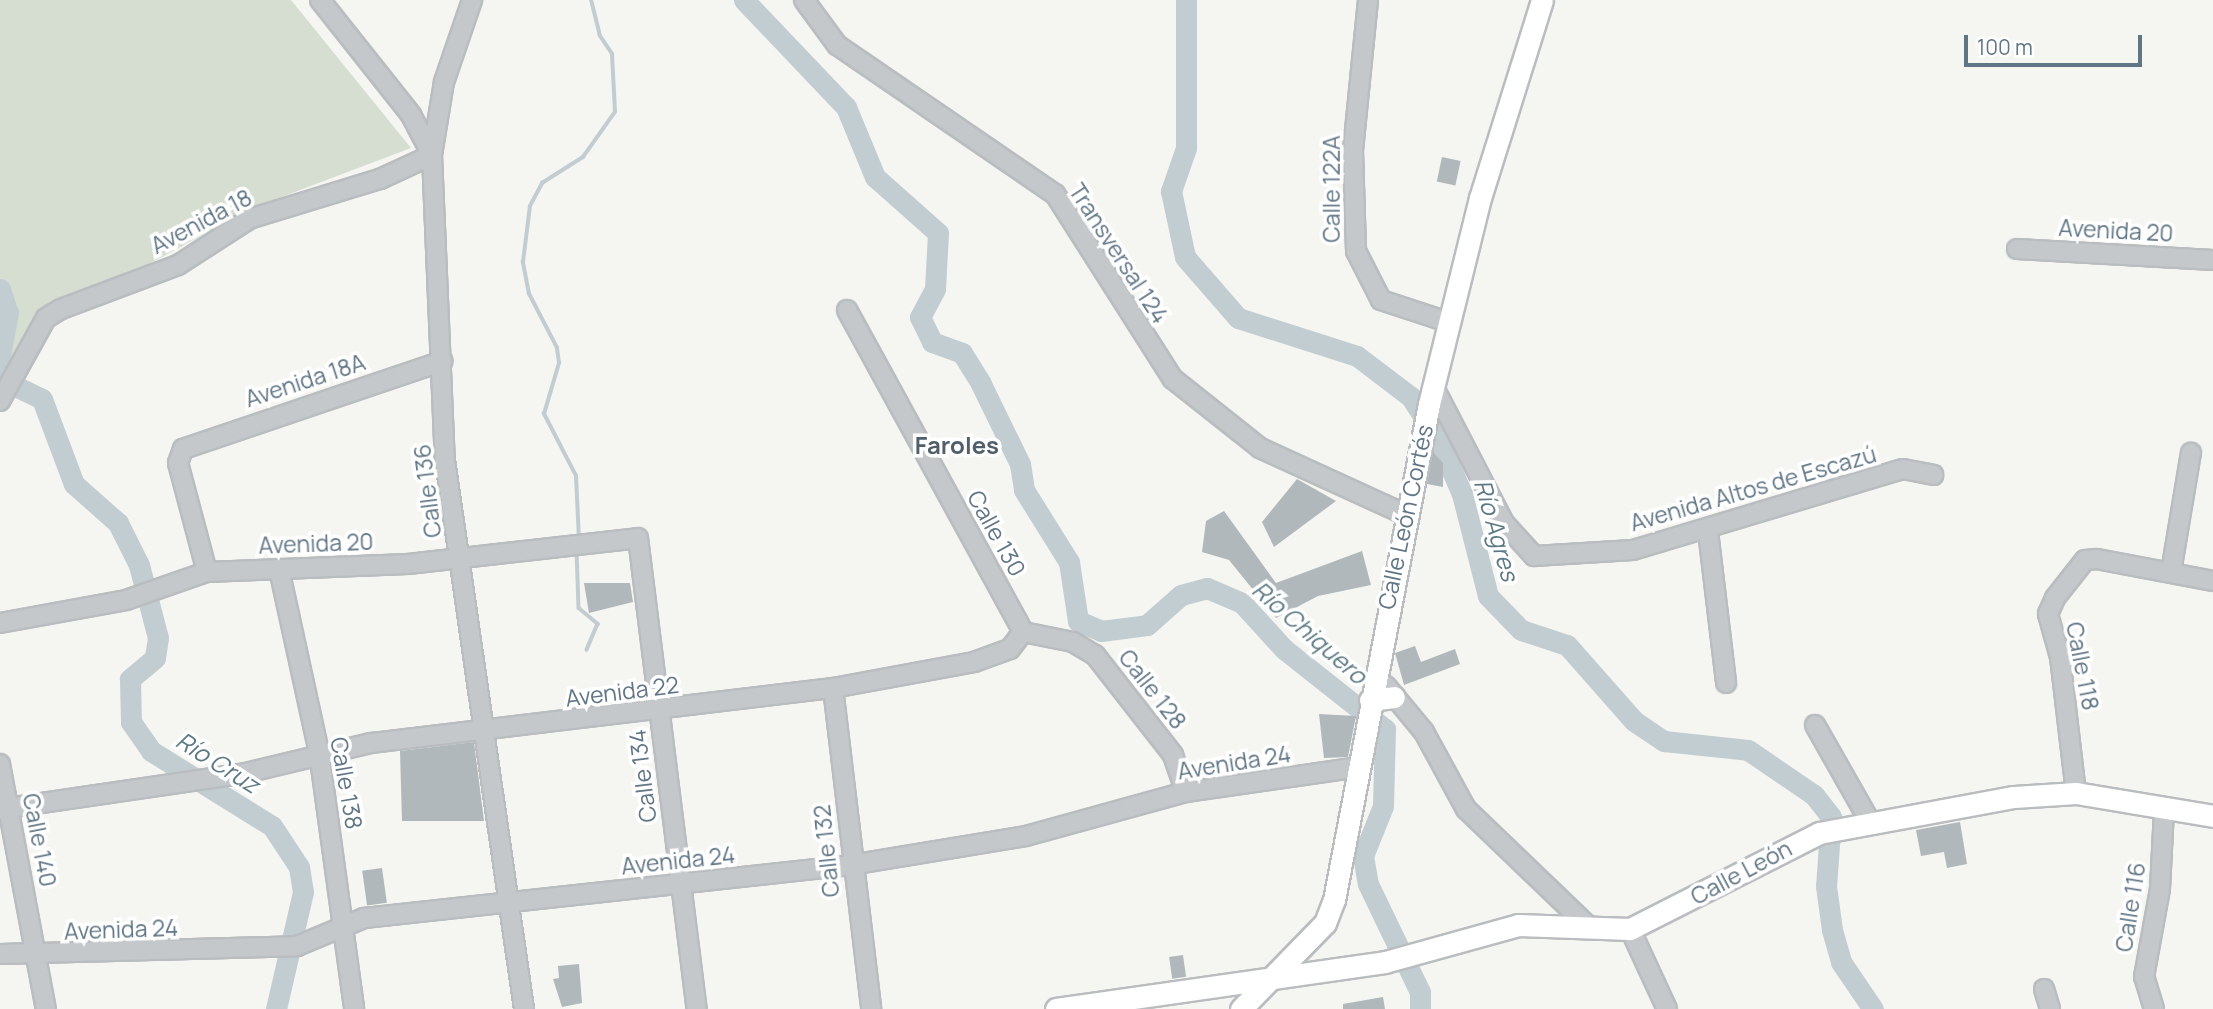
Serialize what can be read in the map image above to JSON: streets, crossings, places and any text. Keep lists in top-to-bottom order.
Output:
{
  "streets": {
    "main road": ["Calle León Cortés", "Calle León"],
    "street": [
      "Calle 122A",
      "Avenida 18",
      "Avenida 20",
      "Transversal 124",
      "Avenida 18A",
      "Avenida Altos de Escazú",
      "Calle 136",
      "Calle 130",
      "Calle 118",
      "Calle 128",
      "Avenida 22",
      "Avenida 24",
      "Calle 134",
      "Calle 138",
      "Calle 140",
      "Calle 132",
      "Calle 116"
    ]
  },
  "crossings": [
    ["Calle 122A", "Calle León Cortés"],
    ["Avenida 18", "Calle 136"],
    ["Avenida 20", "Avenida 18A"],
    ["Avenida 20", "Calle 136"],
    ["Avenida 20", "Calle 134"],
    ["Avenida 20", "Calle 138"],
    ["Transversal 124", "Calle León Cortés"],
    ["Avenida 18A", "Calle 136"],
    ["Avenida Altos de Escazú", "Calle León Cortés"],
    ["Calle 136", "Avenida 22"],
    ["Calle 136", "Avenida 24"],
    ["Calle León Cortés", "Avenida 24"],
    ["Calle 130", "Calle 128"],
    ["Calle 130", "Avenida 22"],
    ["Calle 118", "Calle León"],
    ["Calle 128", "Avenida 22"],
    ["Calle 128", "Avenida 24"],
    ["Avenida 22", "Calle 134"],
    ["Avenida 22", "Calle 138"],
    ["Avenida 22", "Calle 140"],
    ["Avenida 22", "Calle 132"],
    ["Avenida 24", "Calle 134"],
    ["Avenida 24", "Calle 138"],
    ["Avenida 24", "Calle 140"],
    ["Avenida 24", "Calle 132"],
    ["Calle León", "Calle 116"]
  ],
  "districts": ["Faroles"],
  "water": ["Río Agres", "Río Chiquero", "Río Cruz"],
  "scale_bar": "100 m"
}
